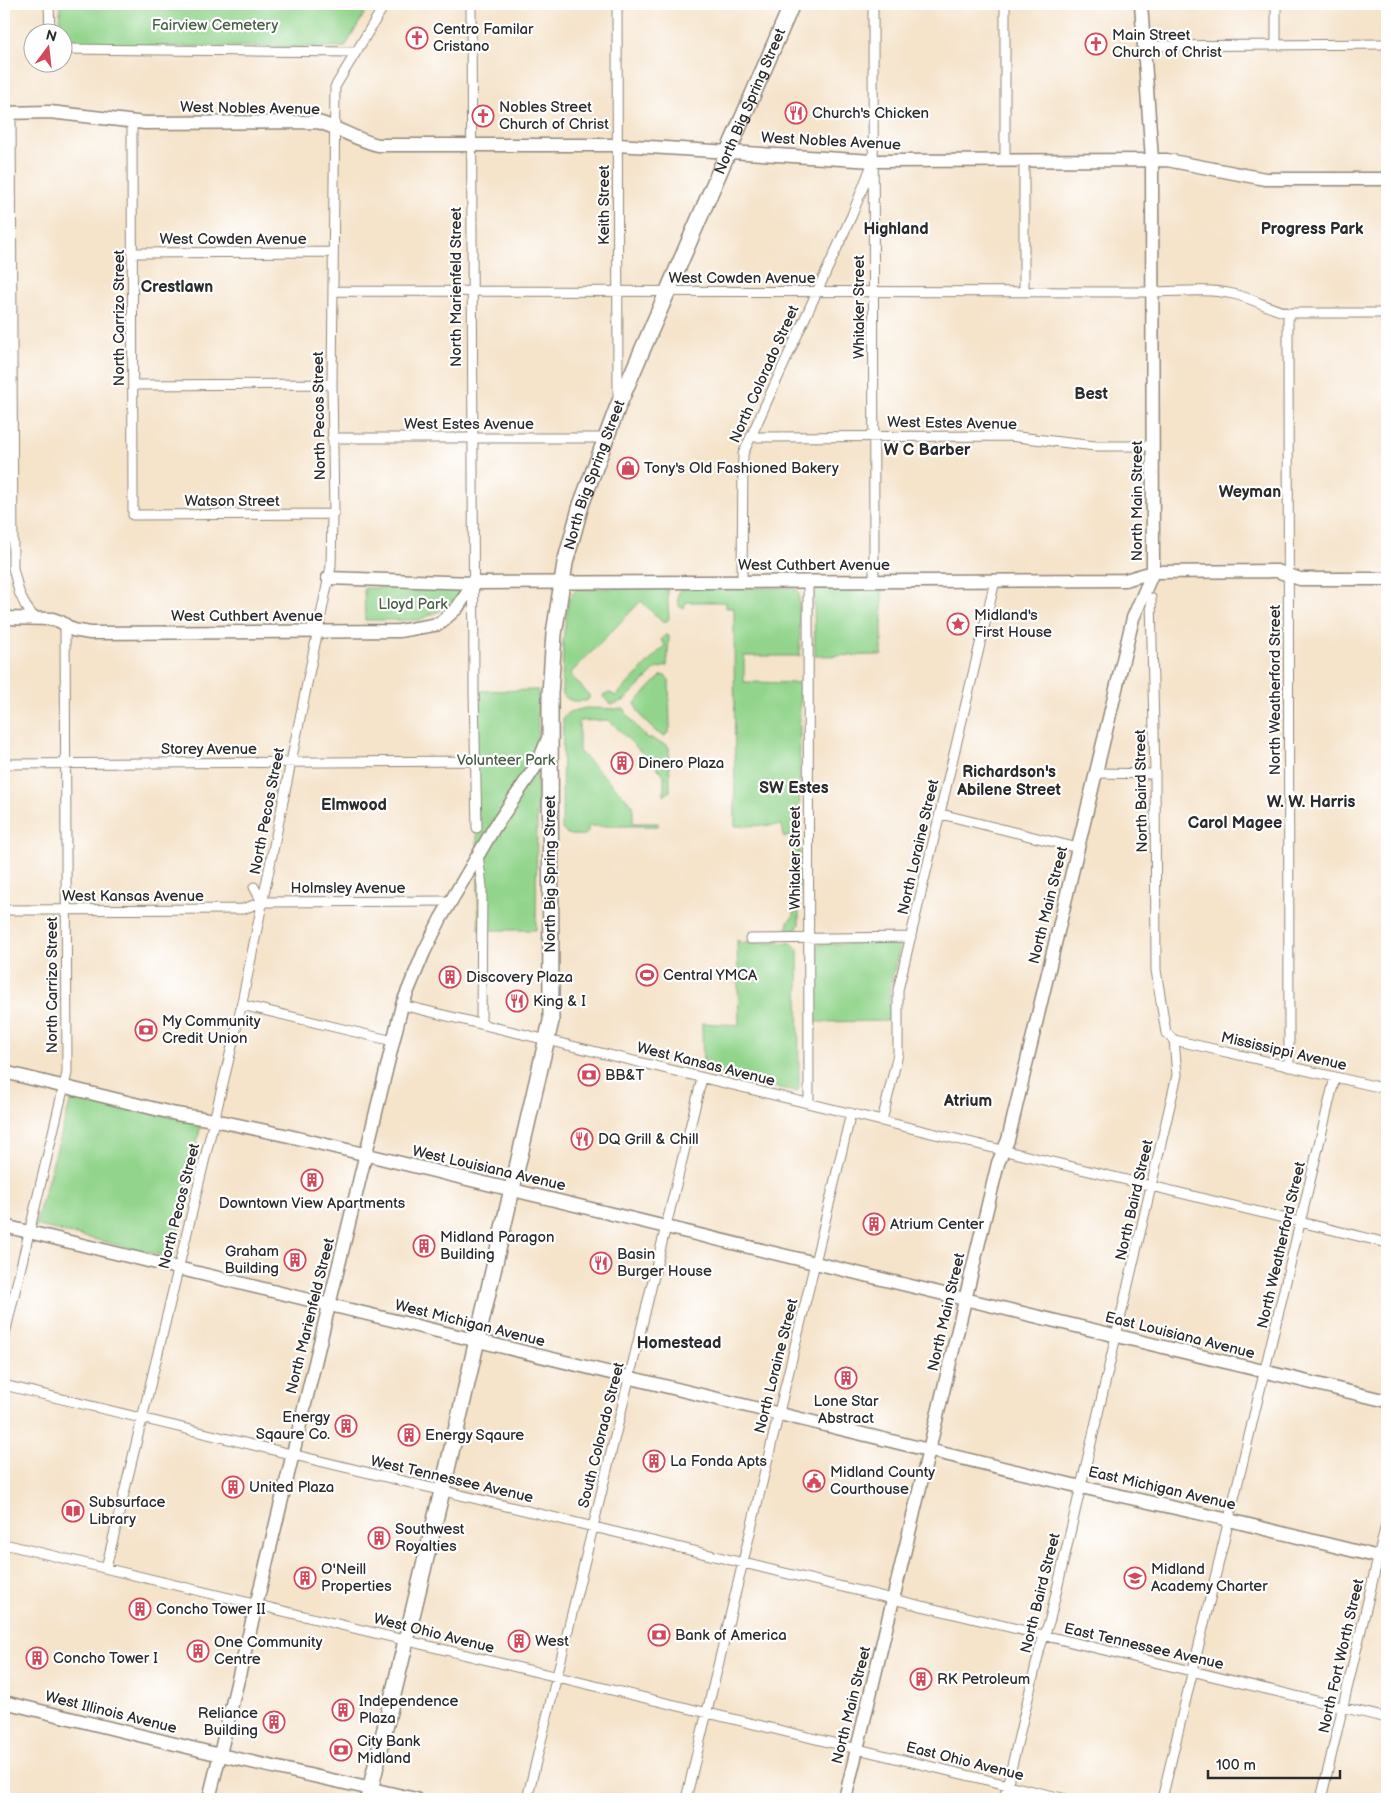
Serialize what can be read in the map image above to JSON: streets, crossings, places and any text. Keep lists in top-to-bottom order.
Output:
{
  "streets": {
    "highway": ["North Big Spring Street"],
    "street": [
      "West Nobles Avenue",
      "Keith Street",
      "West Cowden Avenue",
      "North Marienfeld Street",
      "Whitaker Street",
      "North Carrizo Street",
      "North Colorado Street",
      "North Pecos Street",
      "West Estes Avenue",
      "Watson Street",
      "North Main Street",
      "West Cuthbert Avenue",
      "North Weatherford Street",
      "Storey Avenue",
      "North Baird Street",
      "North Loraine Street",
      "Holmsley Avenue",
      "West Kansas Avenue",
      "Mississippi Avenue",
      "West Louisiana Avenue",
      "West Michigan Avenue",
      "East Louisiana Avenue",
      "South Colorado Street",
      "West Tennessee Avenue",
      "East Michigan Avenue",
      "West Ohio Avenue",
      "East Tennessee Avenue",
      "North Fort Worth Street",
      "West Illinois Avenue",
      "East Ohio Avenue"
    ]
  },
  "crossings": [
    ["North Big Spring Street", "West Nobles Avenue"],
    ["North Big Spring Street", "Keith Street"],
    ["North Big Spring Street", "West Cowden Avenue"],
    ["North Big Spring Street", "North Marienfeld Street"],
    ["North Big Spring Street", "West Estes Avenue"],
    ["North Big Spring Street", "West Cuthbert Avenue"],
    ["North Big Spring Street", "West Kansas Avenue"],
    ["North Big Spring Street", "West Louisiana Avenue"],
    ["North Big Spring Street", "West Michigan Avenue"],
    ["North Big Spring Street", "West Tennessee Avenue"],
    ["North Big Spring Street", "West Ohio Avenue"],
    ["North Big Spring Street", "West Illinois Avenue"],
    ["West Nobles Avenue", "Keith Street"],
    ["West Nobles Avenue", "North Marienfeld Street"],
    ["West Nobles Avenue", "Whitaker Street"],
    ["West Nobles Avenue", "North Carrizo Street"],
    ["West Nobles Avenue", "North Colorado Street"],
    ["West Nobles Avenue", "North Pecos Street"],
    ["West Nobles Avenue", "North Main Street"],
    ["Keith Street", "West Cowden Avenue"],
    ["West Cowden Avenue", "North Marienfeld Street"],
    ["West Cowden Avenue", "Whitaker Street"],
    ["West Cowden Avenue", "North Carrizo Street"],
    ["West Cowden Avenue", "North Colorado Street"],
    ["West Cowden Avenue", "North Pecos Street"],
    ["West Cowden Avenue", "North Main Street"],
    ["West Cowden Avenue", "North Weatherford Street"],
    ["North Marienfeld Street", "West Estes Avenue"],
    ["North Marienfeld Street", "West Cuthbert Avenue"],
    ["North Marienfeld Street", "Storey Avenue"],
    ["North Marienfeld Street", "Holmsley Avenue"],
    ["North Marienfeld Street", "West Kansas Avenue"],
    ["North Marienfeld Street", "West Louisiana Avenue"],
    ["North Marienfeld Street", "West Michigan Avenue"],
    ["North Marienfeld Street", "West Tennessee Avenue"],
    ["North Marienfeld Street", "West Ohio Avenue"],
    ["North Marienfeld Street", "West Illinois Avenue"],
    ["Whitaker Street", "North Colorado Street"],
    ["Whitaker Street", "West Estes Avenue"],
    ["Whitaker Street", "West Cuthbert Avenue"],
    ["Whitaker Street", "West Kansas Avenue"],
    ["North Carrizo Street", "Watson Street"],
    ["North Carrizo Street", "West Cuthbert Avenue"],
    ["North Carrizo Street", "Storey Avenue"],
    ["North Carrizo Street", "West Kansas Avenue"],
    ["North Carrizo Street", "West Louisiana Avenue"],
    ["North Carrizo Street", "West Michigan Avenue"],
    ["North Colorado Street", "West Estes Avenue"],
    ["North Colorado Street", "West Cuthbert Avenue"],
    ["North Pecos Street", "West Estes Avenue"],
    ["North Pecos Street", "Watson Street"],
    ["North Pecos Street", "West Cuthbert Avenue"],
    ["North Pecos Street", "Storey Avenue"],
    ["North Pecos Street", "Holmsley Avenue"],
    ["North Pecos Street", "West Kansas Avenue"],
    ["North Pecos Street", "West Louisiana Avenue"],
    ["North Pecos Street", "West Michigan Avenue"],
    ["North Pecos Street", "West Tennessee Avenue"],
    ["North Pecos Street", "West Ohio Avenue"],
    ["West Estes Avenue", "North Main Street"],
    ["North Main Street", "West Cuthbert Avenue"],
    ["North Main Street", "West Kansas Avenue"],
    ["North Main Street", "West Louisiana Avenue"],
    ["North Main Street", "West Michigan Avenue"],
    ["North Main Street", "East Louisiana Avenue"],
    ["North Main Street", "West Tennessee Avenue"],
    ["North Main Street", "East Michigan Avenue"],
    ["North Main Street", "West Ohio Avenue"],
    ["North Main Street", "East Tennessee Avenue"],
    ["North Main Street", "East Ohio Avenue"],
    ["West Cuthbert Avenue", "North Weatherford Street"],
    ["West Cuthbert Avenue", "North Loraine Street"],
    ["North Weatherford Street", "West Kansas Avenue"],
    ["North Weatherford Street", "Mississippi Avenue"],
    ["North Weatherford Street", "East Louisiana Avenue"],
    ["North Weatherford Street", "East Michigan Avenue"],
    ["North Weatherford Street", "East Tennessee Avenue"],
    ["North Baird Street", "West Kansas Avenue"],
    ["North Baird Street", "Mississippi Avenue"],
    ["North Baird Street", "East Louisiana Avenue"],
    ["North Baird Street", "East Michigan Avenue"],
    ["North Baird Street", "East Tennessee Avenue"],
    ["North Baird Street", "East Ohio Avenue"],
    ["North Loraine Street", "West Kansas Avenue"],
    ["North Loraine Street", "West Louisiana Avenue"],
    ["North Loraine Street", "West Michigan Avenue"],
    ["North Loraine Street", "West Tennessee Avenue"],
    ["North Loraine Street", "West Ohio Avenue"],
    ["Holmsley Avenue", "West Kansas Avenue"],
    ["West Kansas Avenue", "South Colorado Street"],
    ["West Louisiana Avenue", "East Louisiana Avenue"],
    ["West Louisiana Avenue", "South Colorado Street"],
    ["West Michigan Avenue", "South Colorado Street"],
    ["West Michigan Avenue", "East Michigan Avenue"],
    ["South Colorado Street", "West Tennessee Avenue"],
    ["South Colorado Street", "West Ohio Avenue"],
    ["West Tennessee Avenue", "East Tennessee Avenue"],
    ["East Michigan Avenue", "North Fort Worth Street"],
    ["West Ohio Avenue", "East Ohio Avenue"],
    ["East Tennessee Avenue", "North Fort Worth Street"]
  ],
  "districts": [
    "Highland",
    "Progress Park",
    "Crestlawn",
    "Best",
    "W C Barber",
    "Weyman",
    "Richardson's Abilene Street",
    "SW Estes",
    "W. W. Harris",
    "Elmwood",
    "Carol Magee",
    "Atrium",
    "Homestead"
  ],
  "parks": ["Fairview Cemetery", "Lloyd Park", "Volunteer Park"],
  "places": {
    "church": ["Centro Familar Cristano", "Main Street Church of Christ", "Nobles Street Church of Christ"],
    "restaurant": [
      "Church's Chicken",
      "King & I",
      "DQ Grill & Chill",
      "Basin Burger House"
    ],
    "shop": ["Tony's Old Fashioned Bakery"],
    "place": ["Midland's First House"],
    "building": [
      "Dinero Plaza",
      "Discovery Plaza",
      "Downtown View Apartments",
      "Atrium Center",
      "Midland Paragon Building",
      "Graham Building",
      "Lone Star Abstract",
      "Energy Sqaure Co.",
      "Energy Sqaure",
      "La Fonda Apts",
      "United Plaza",
      "Southwest Royalties",
      "O'Neill Properties",
      "Concho Tower II",
      "West",
      "One Community Centre",
      "Concho Tower I",
      "RK Petroleum",
      "Independence Plaza",
      "Reliance Building"
    ],
    "sports": ["Central YMCA"],
    "bank": [
      "My Community Credit Union",
      "BB&T",
      "Bank of America",
      "City Bank Midland"
    ],
    "public building": ["Midland County Courthouse"],
    "library": ["Subsurface Library"],
    "school or university": ["Midland Academy Charter"]
  },
  "scale_bar": "100 m",
  "north": "top"
}
